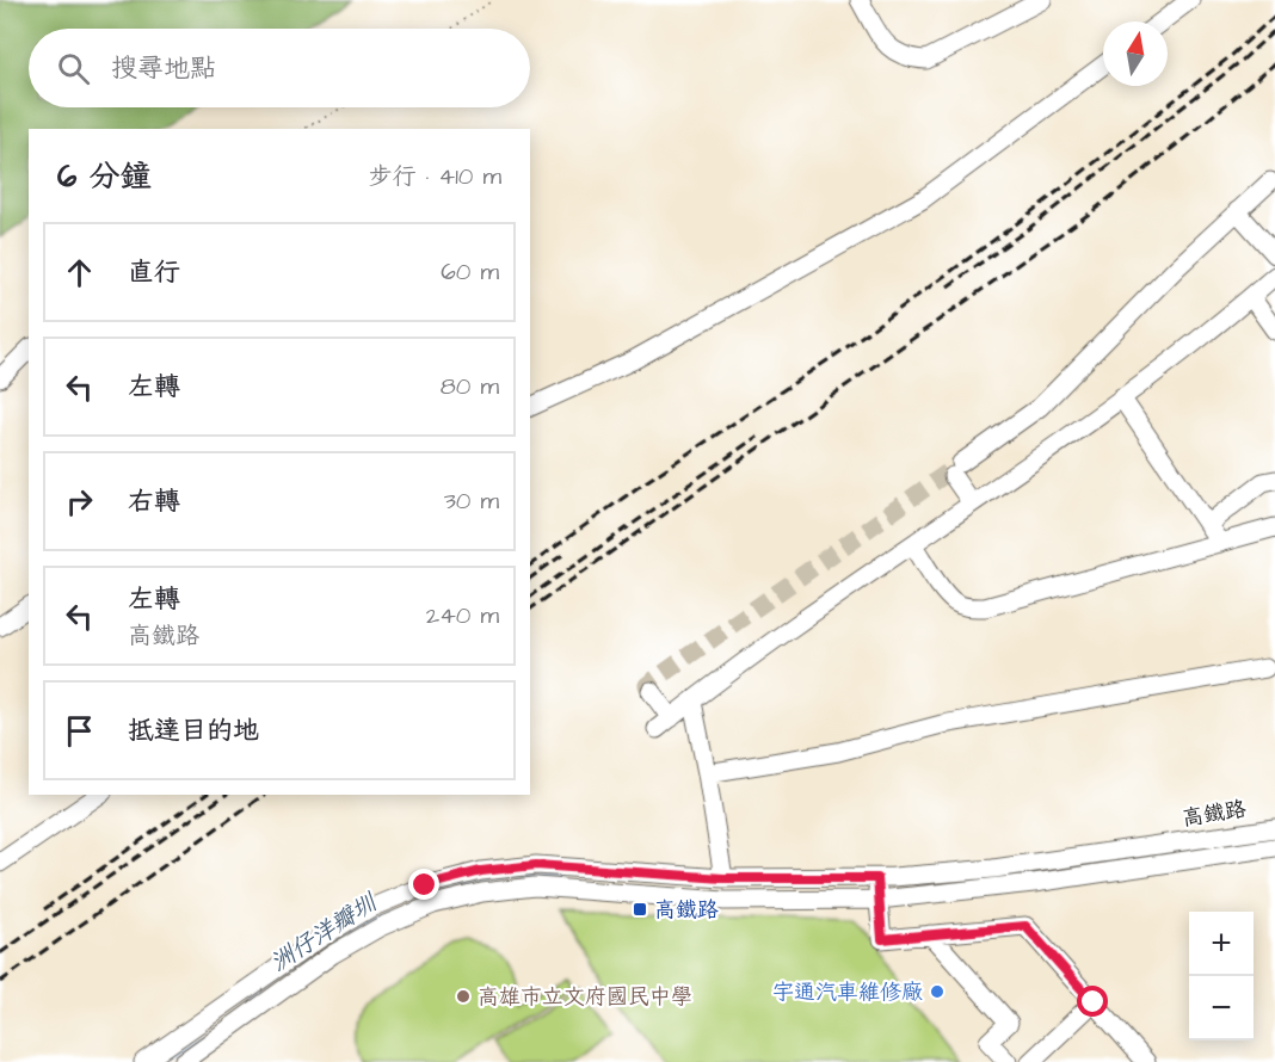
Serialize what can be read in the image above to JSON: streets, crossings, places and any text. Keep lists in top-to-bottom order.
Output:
{
  "streets": {
    "street": ["高鐵路"]
  },
  "water": ["洲仔洋瓣圳"],
  "places": {
    "transit": ["高鐵路"],
    "other": ["宇通汽車維修廠", "高雄市立文府國民中學"]
  },
  "north": "top",
  "page": {
    "search": "搜尋地點",
    "heading": ["6 分鐘", "步行 · 410 m"],
    "list": [
      ["直行", "60 m"],
      ["左轉", "80 m"],
      ["右轉", "30 m"],
      ["左轉", "高鐵路", "240 m"],
      "抵達目的地"
    ],
    "map_buttons": ["+", "−"]
  }
}
